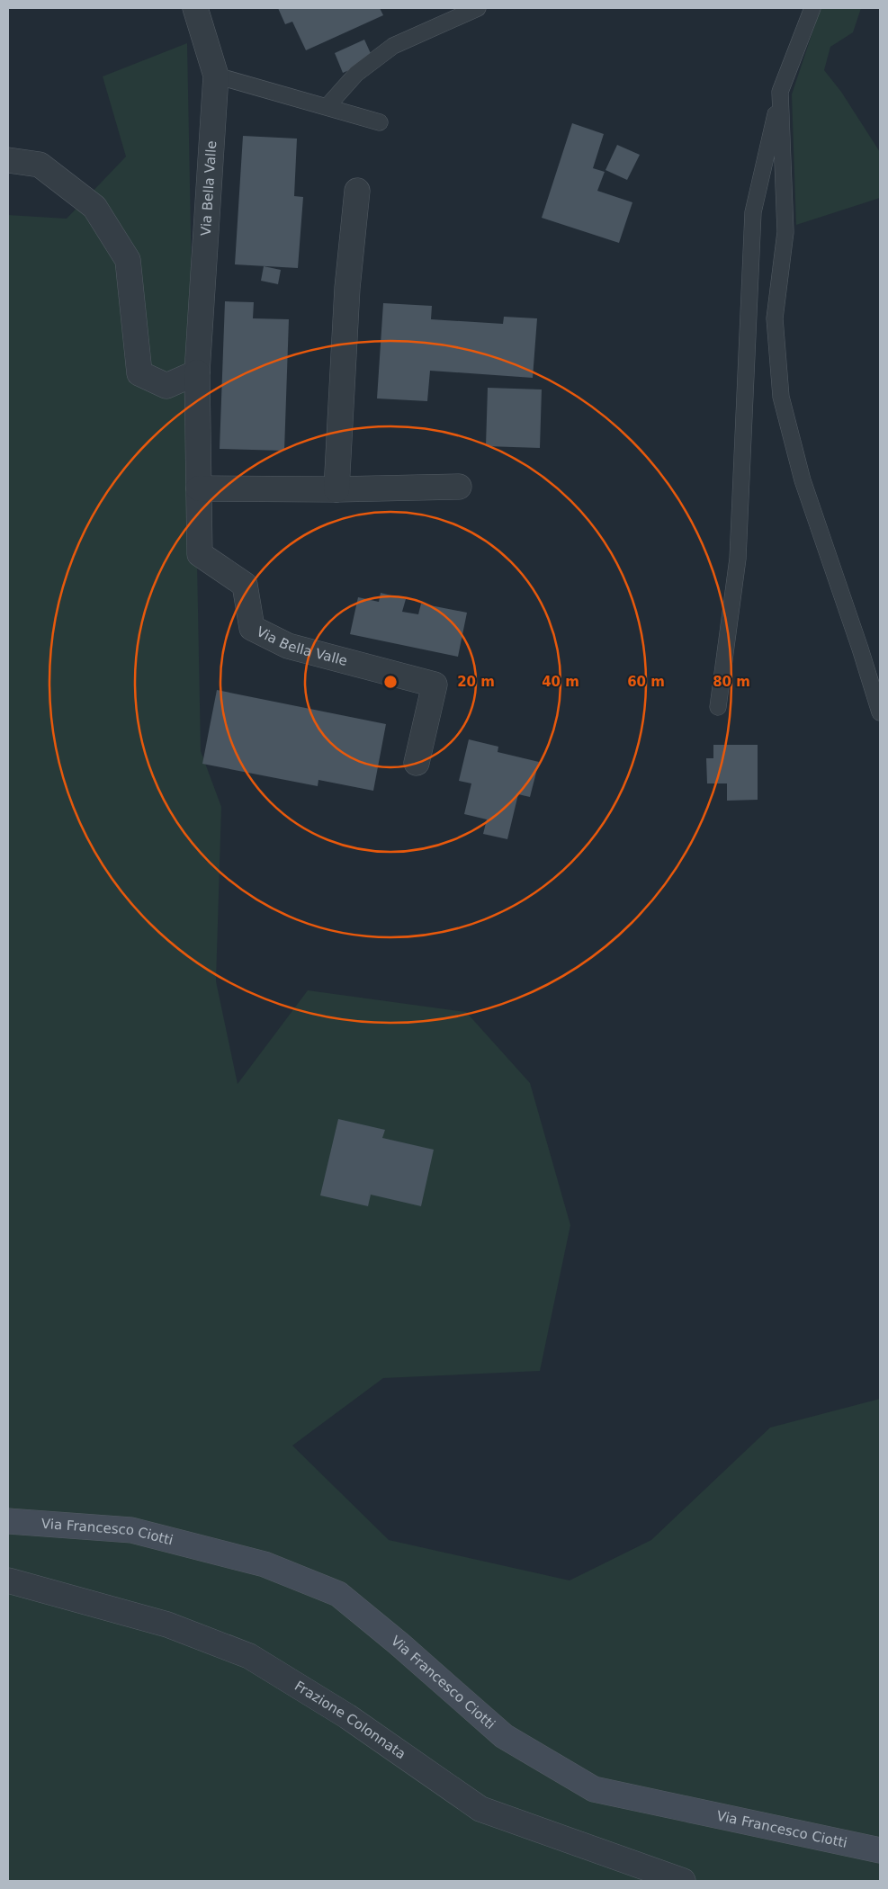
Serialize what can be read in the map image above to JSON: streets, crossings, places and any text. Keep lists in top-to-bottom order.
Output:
{
  "streets": {
    "street": ["Via Bella Valle", "Via Francesco Ciotti", "Frazione Colonnata"]
  },
  "rings": [
    "20 m",
    "40 m",
    "60 m",
    "80 m"
  ]
}
